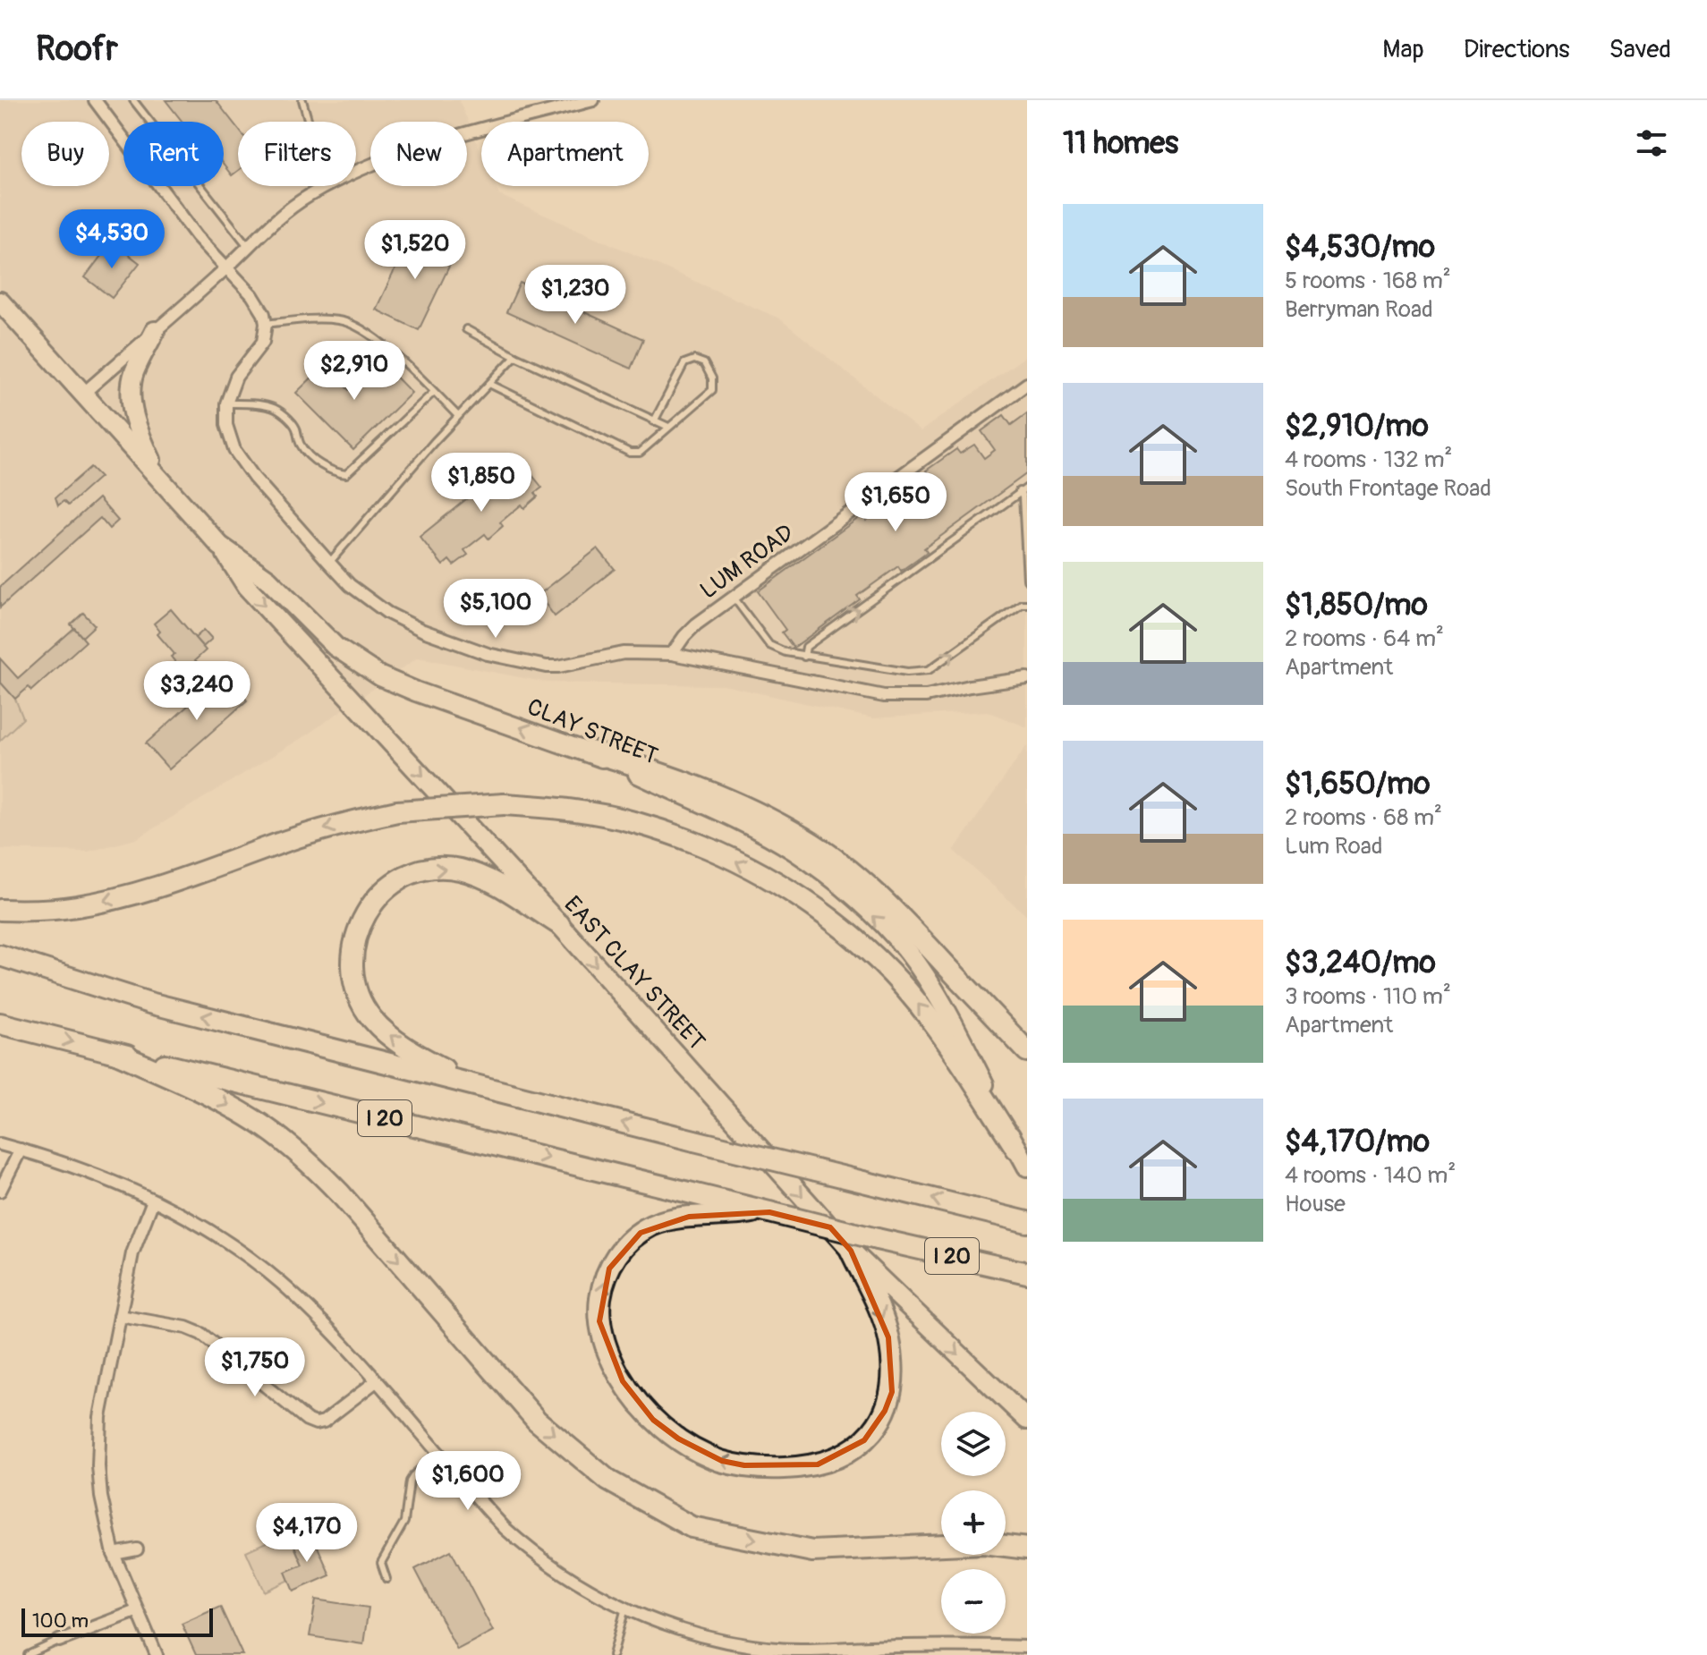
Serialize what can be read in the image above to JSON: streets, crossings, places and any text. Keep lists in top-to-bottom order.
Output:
{
  "streets": {
    "highway": ["I 20"],
    "main road": ["CLAY STREET", "EAST CLAY STREET"],
    "street": ["LUM ROAD"]
  },
  "crossings": [
    ["CLAY STREET", "EAST CLAY STREET"]
  ],
  "one_way": ["CLAY STREET", "EAST CLAY STREET"],
  "scale_bar": "100 m",
  "page": {
    "header": "Roofr",
    "nav": ["Map", "Directions", "Saved"],
    "heading": "11 homes",
    "chip": [
      "Buy",
      "Rent",
      "Filters",
      "New",
      "Apartment"
    ],
    "list": [
      {
        "name": "$4,530/mo",
        "note": "5 rooms · 168 m² · Berryman Road"
      },
      {
        "name": "$2,910/mo",
        "note": "4 rooms · 132 m² · South Frontage Road"
      },
      {
        "name": "$1,850/mo",
        "note": "2 rooms · 64 m² · Apartment"
      },
      {
        "name": "$1,650/mo",
        "note": "2 rooms · 68 m² · Lum Road"
      },
      {
        "name": "$3,240/mo",
        "note": "3 rooms · 110 m² · Apartment"
      },
      {
        "name": "$4,170/mo",
        "note": "4 rooms · 140 m² · House"
      }
    ],
    "price": [
      "$4,530",
      "$1,520",
      "$1,230",
      "$2,910",
      "$1,850",
      "$1,650",
      "$5,100",
      "$3,240",
      "$1,750",
      "$1,600",
      "$4,170"
    ],
    "map_buttons": ["+", "−"],
    "scale": "100 m"
  }
}
